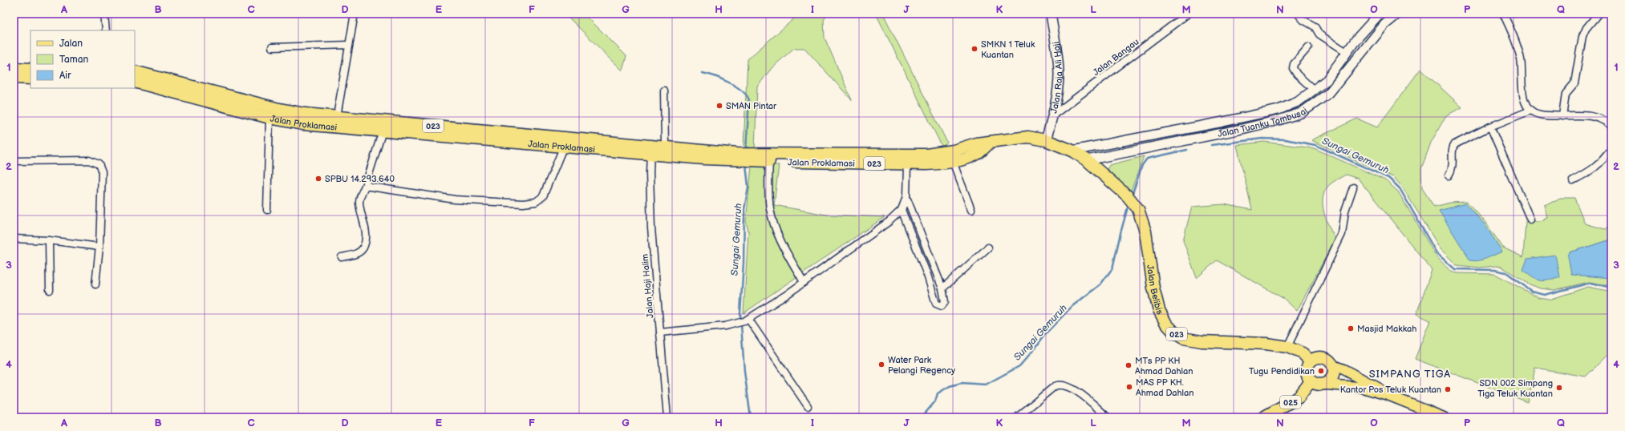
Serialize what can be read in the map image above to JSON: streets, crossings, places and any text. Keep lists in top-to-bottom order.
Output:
{
  "streets": {
    "highway": [
      "Jalan Proklamasi",
      "023",
      "Jalan Belibis",
      "025"
    ],
    "main road": ["Jalan Raja Ali Haji", "Jalan Tuanku Tambusai"],
    "street": ["Jalan Bangau", "Jalan Haji Halim"]
  },
  "crossings": [
    ["Jalan Bangau", "Jalan Raja Ali Haji"],
    ["Jalan Raja Ali Haji", "Jalan Proklamasi"],
    ["Jalan Tuanku Tambusai", "Jalan Proklamasi"],
    ["Jalan Tuanku Tambusai", "Jalan Belibis"],
    ["Jalan Proklamasi", "Jalan Haji Halim"],
    ["Jalan Proklamasi", "Jalan Belibis"],
    ["Jalan Belibis", "025"]
  ],
  "districts": ["SIMPANG TIGA"],
  "water": ["Sungai Gemuruh"],
  "places": [
    "SMKN 1 Teluk Kuantan",
    "SMAN Pintar",
    "SPBU 14.293.640",
    "Masjid Makkah",
    "Water Park Pelangi Regency",
    "MTs PP KH Ahmad Dahlan",
    "Tugu Pendidikan",
    "MAS PP KH. Ahmad Dahlan",
    "SDN 002 Simpang Tiga Teluk Kuantan",
    "Kantor Pos Teluk Kuantan"
  ],
  "legend": ["Jalan", "Taman", "Air"],
  "grid": {
    "columns": [
      "A",
      "B",
      "C",
      "D",
      "E",
      "F",
      "G",
      "H",
      "I",
      "J",
      "K",
      "L",
      "M",
      "N",
      "O",
      "P",
      "Q"
    ],
    "rows": [
      "1",
      "2",
      "3",
      "4"
    ]
  }
}
